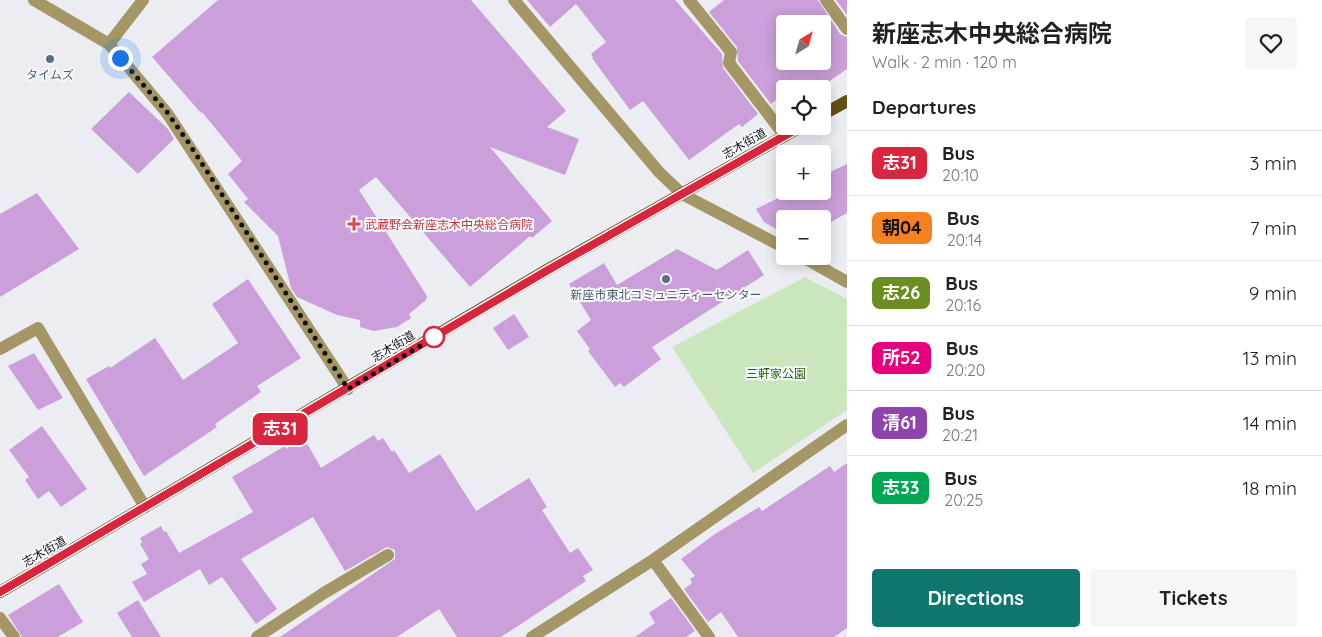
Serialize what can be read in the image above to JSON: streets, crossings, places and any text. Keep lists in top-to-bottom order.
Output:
{
  "streets": {
    "main road": ["志木街道"]
  },
  "parks": ["三軒家公園"],
  "places": {
    "other": ["タイムズ", "新座市東北コミュニティーセンター"],
    "health": ["武蔵野会新座志木中央総合病院"]
  },
  "lines": ["bus line 志31"],
  "north": "top right",
  "page": {
    "on_map": "志31",
    "heading": [
      ["新座志木中央総合病院", "Walk · 2 min · 120 m"],
      "Departures"
    ],
    "map_buttons": ["+", "−"],
    "list": [
      {
        "mark": "志31",
        "name": "Bus",
        "note": "20:10",
        "value": "3 min"
      },
      {
        "mark": "朝04",
        "name": "Bus",
        "note": "20:14",
        "value": "7 min"
      },
      {
        "mark": "志26",
        "name": "Bus",
        "note": "20:16",
        "value": "9 min"
      },
      {
        "mark": "所52",
        "name": "Bus",
        "note": "20:20",
        "value": "13 min"
      },
      {
        "mark": "清61",
        "name": "Bus",
        "note": "20:21",
        "value": "14 min"
      },
      {
        "mark": "志33",
        "name": "Bus",
        "note": "20:25",
        "value": "18 min"
      }
    ],
    "buttons": ["Directions", "Tickets"]
  }
}
